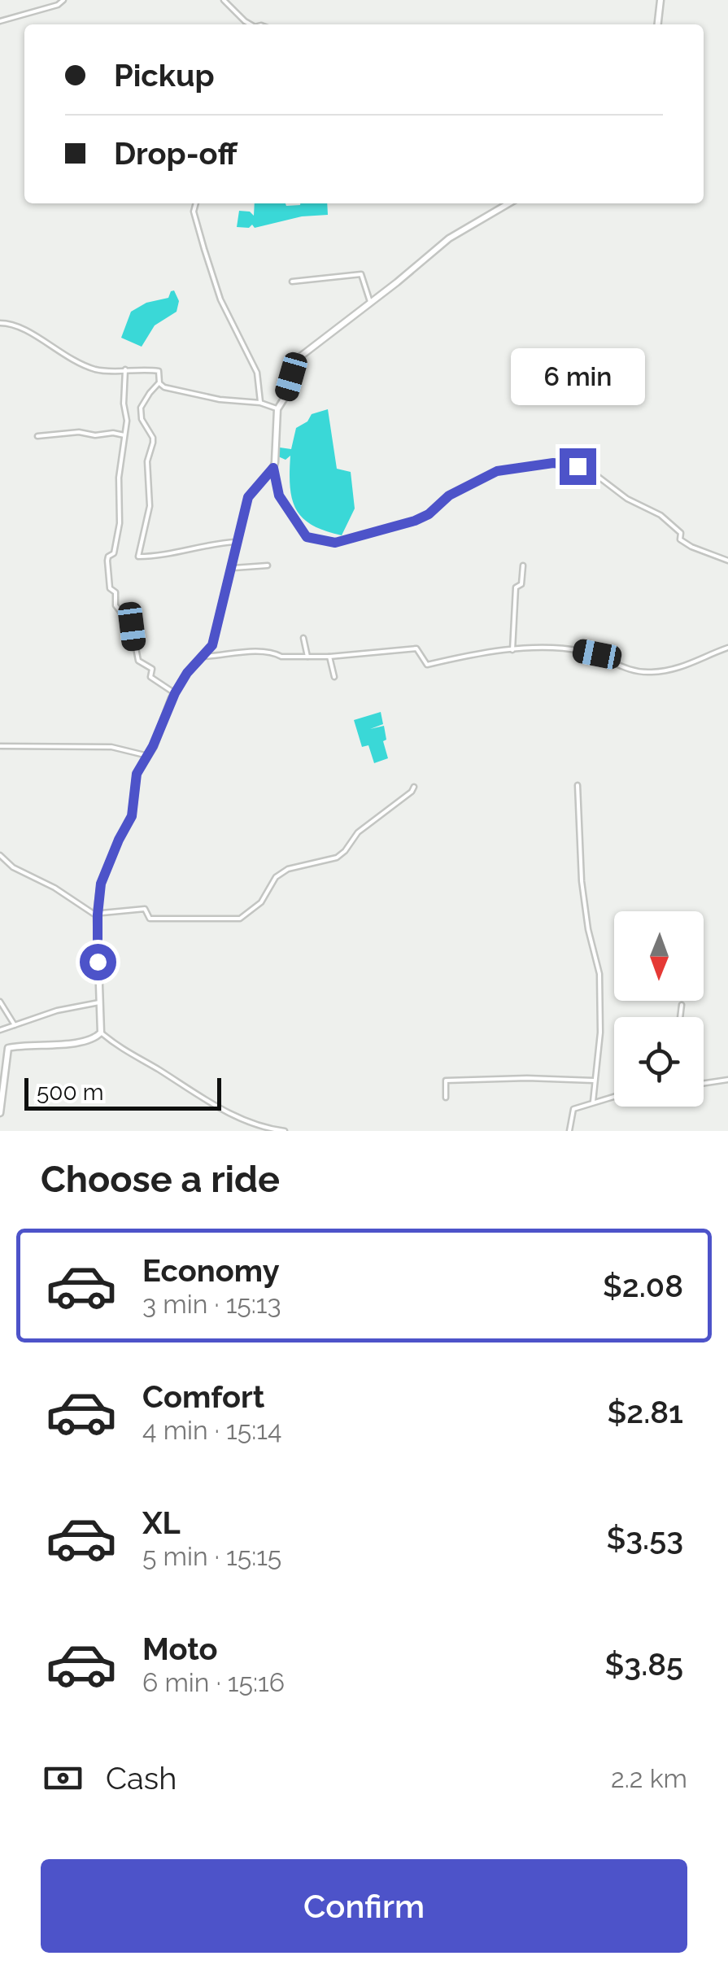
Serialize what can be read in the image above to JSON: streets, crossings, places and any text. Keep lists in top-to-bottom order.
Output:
{
  "scale_bar": "500 m",
  "north": "bottom",
  "page": {
    "banner": ["Pickup", "Drop-off"],
    "bubble": "6 min",
    "scale": "500 m",
    "heading": "Choose a ride",
    "list": [
      {
        "name": "Economy",
        "note": "3 min · 15:13",
        "value": "$2.08"
      },
      {
        "name": "Comfort",
        "note": "4 min · 15:14",
        "value": "$2.81"
      },
      {
        "name": "XL",
        "note": "5 min · 15:15",
        "value": "$3.53"
      },
      {
        "name": "Moto",
        "note": "6 min · 15:16",
        "value": "$3.85"
      }
    ],
    "pay": ["Cash", "2.2 km"],
    "buttons": "Confirm"
  }
}
